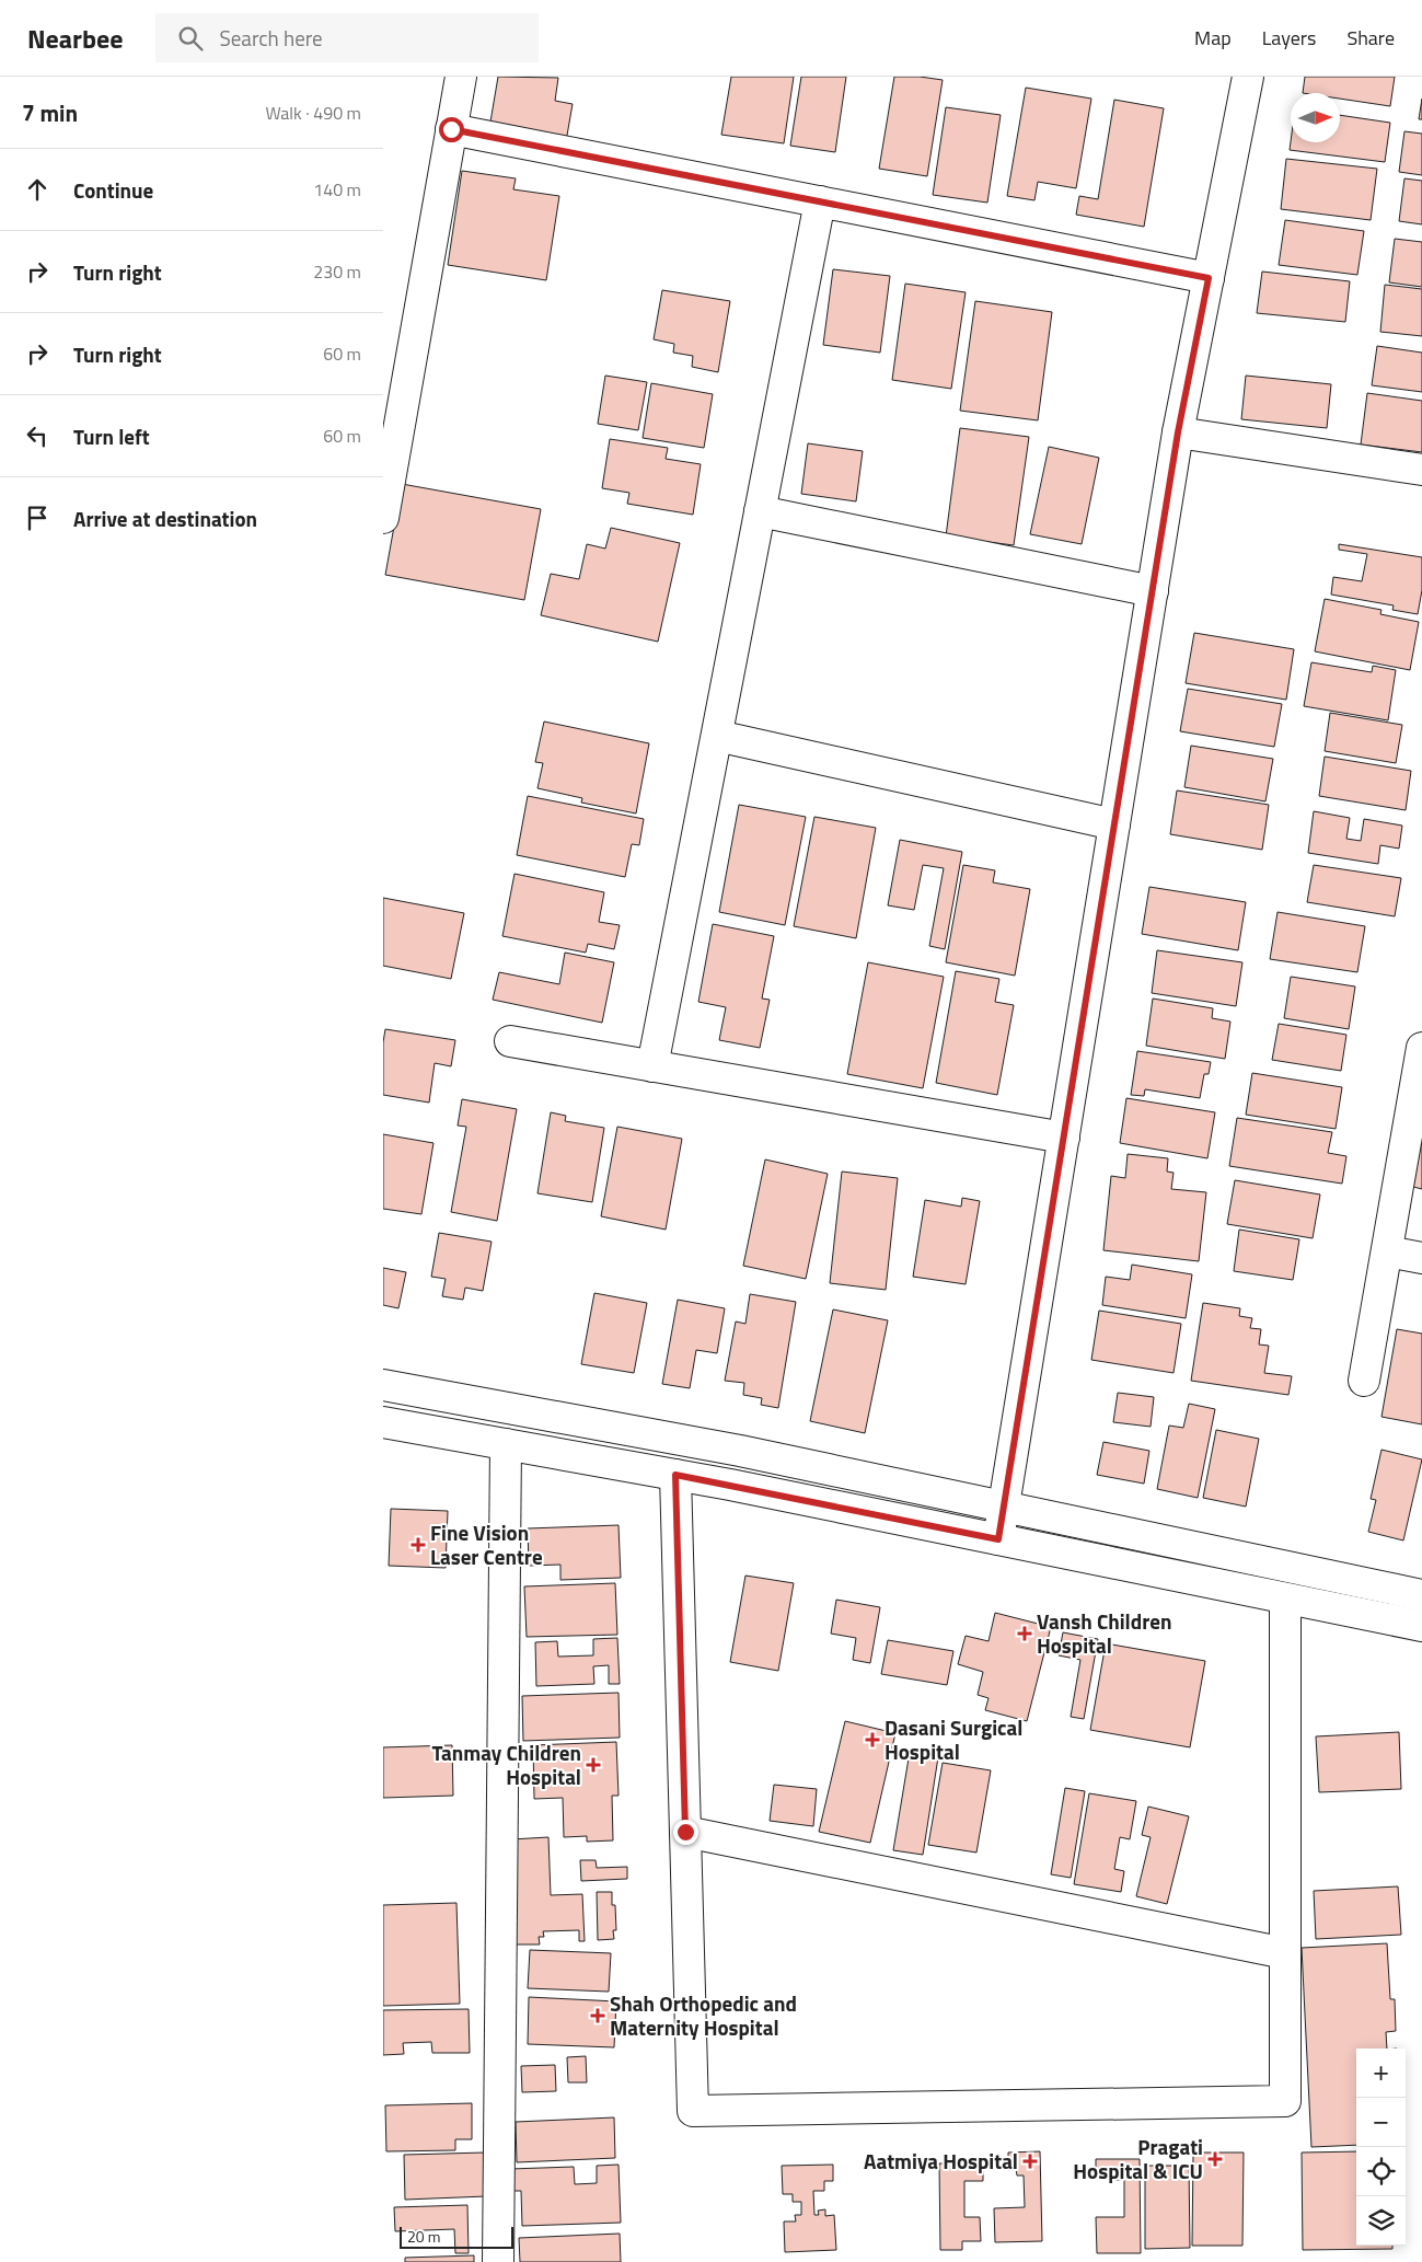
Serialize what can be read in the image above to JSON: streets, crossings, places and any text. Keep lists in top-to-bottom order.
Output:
{
  "places": {
    "health": [
      "Fine Vision Laser Centre",
      "Vansh Children Hospital",
      "Dasani Surgical Hospital",
      "Tanmay Children Hospital",
      "Shah Orthopedic and Maternity Hospital",
      "Pragati Hospital & ICU",
      "Aatmiya Hospital"
    ]
  },
  "scale_bar": "20 m",
  "north": "right",
  "page": {
    "header": "Nearbee",
    "search": "Search here",
    "nav": ["Map", "Layers", "Share"],
    "heading": ["7 min", "Walk · 490 m"],
    "list": [
      ["Continue", "140 m"],
      ["Turn right", "230 m"],
      ["Turn right", "60 m"],
      ["Turn left", "60 m"],
      "Arrive at destination"
    ],
    "map_buttons": ["+", "−"],
    "scale": "20 m"
  }
}
